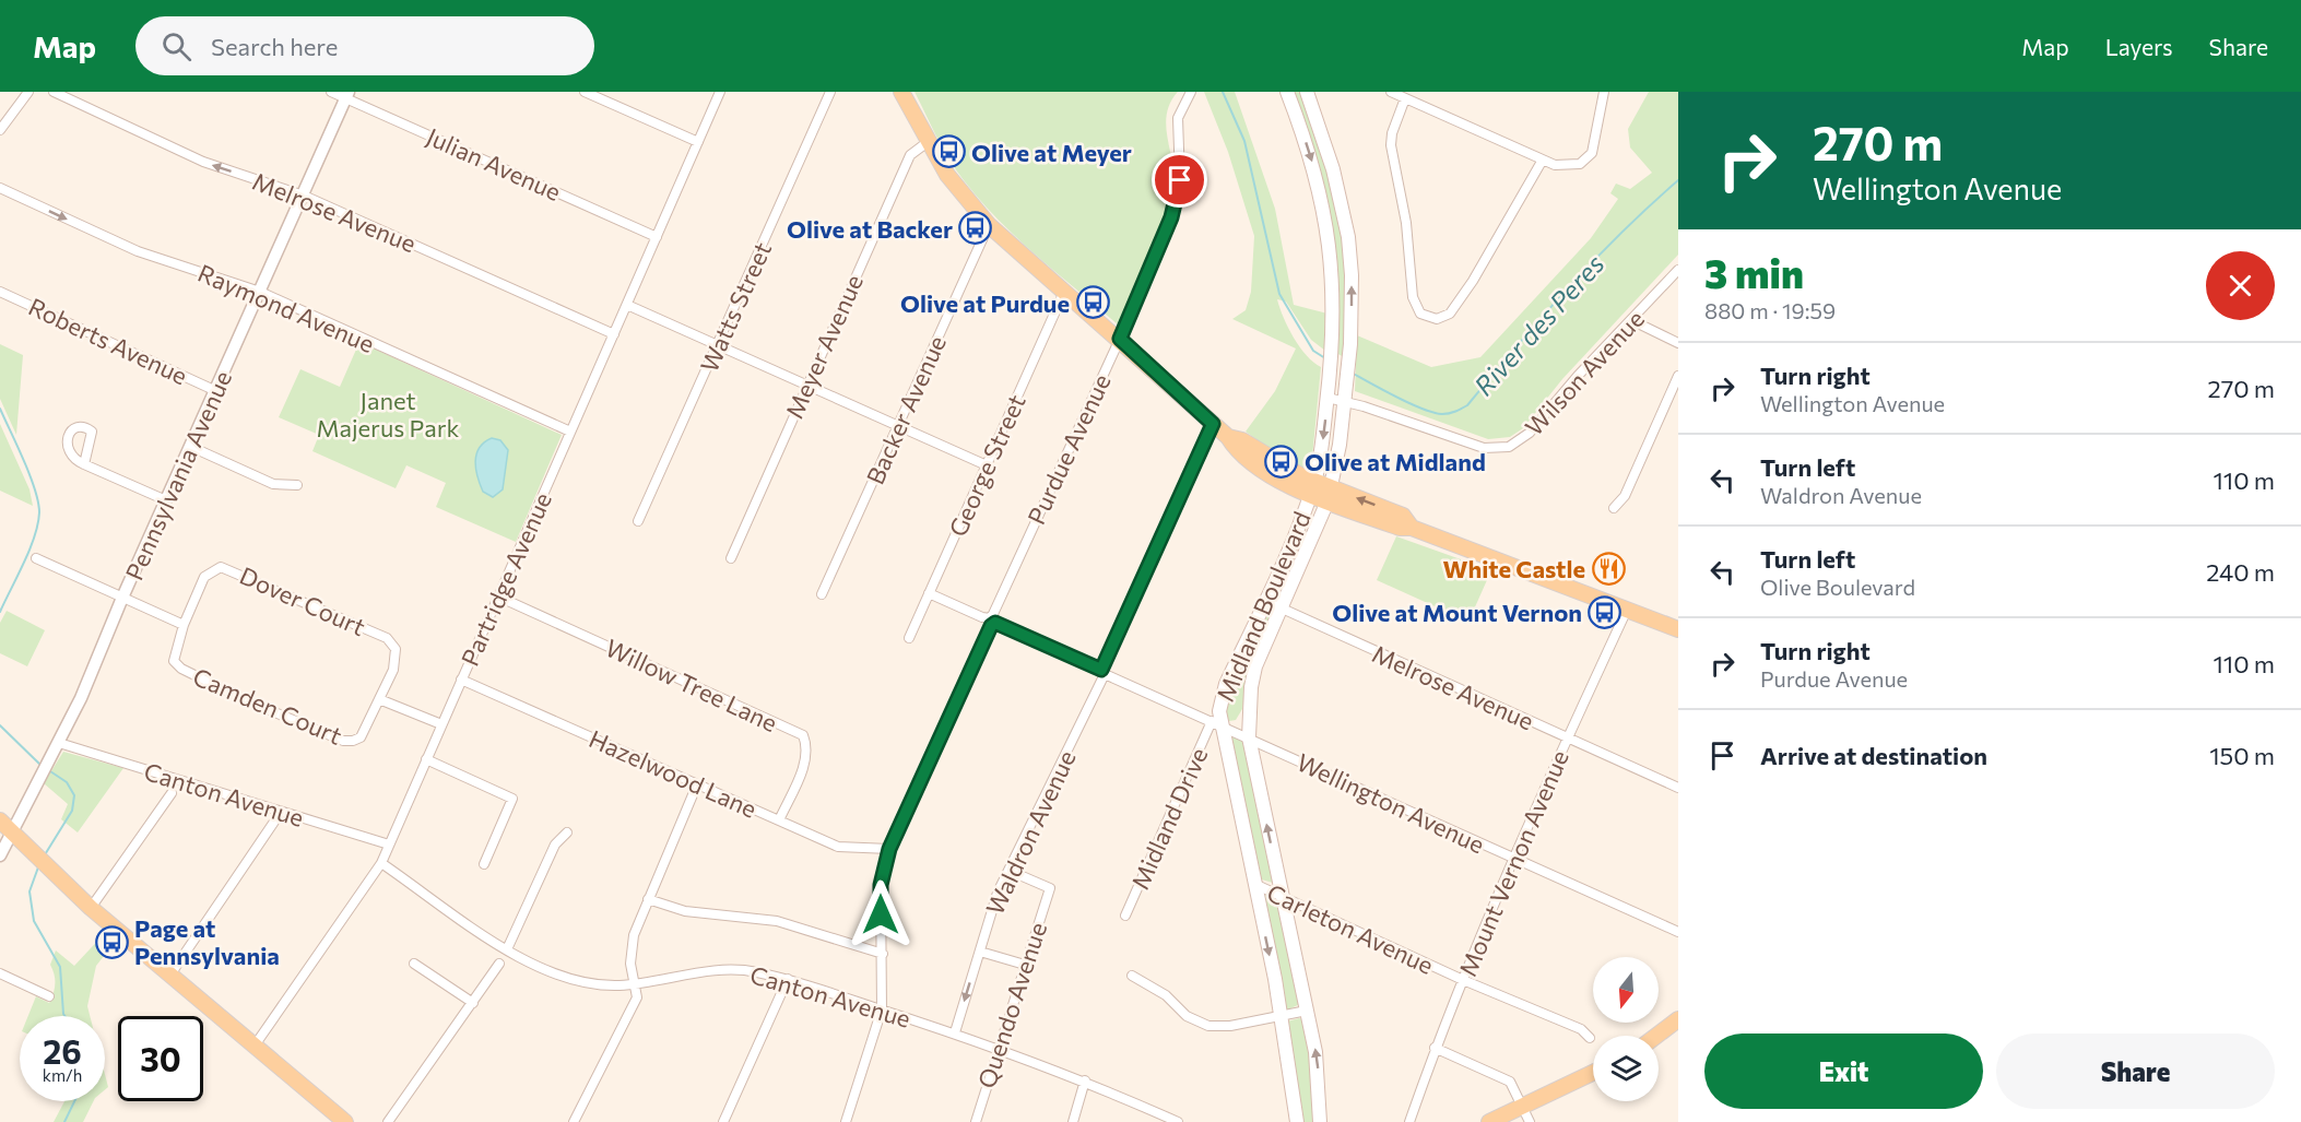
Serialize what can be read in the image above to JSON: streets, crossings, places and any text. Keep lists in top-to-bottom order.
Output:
{
  "streets": {
    "main road": ["Midland Boulevard"],
    "street": [
      "Julian Avenue",
      "Melrose Avenue",
      "Watts Street",
      "Raymond Avenue",
      "Roberts Avenue",
      "Meyer Avenue",
      "Wilson Avenue",
      "Backer Avenue",
      "Purdue Avenue",
      "George Street",
      "Pennsylvania Avenue",
      "Partridge Avenue",
      "Dover Court",
      "Willow Tree Lane",
      "Camden Court",
      "Hazelwood Lane",
      "Canton Avenue",
      "Wellington Avenue",
      "Midland Drive",
      "Waldron Avenue",
      "Mount Vernon Avenue",
      "Carleton Avenue",
      "Quendo Avenue"
    ]
  },
  "crossings": [
    ["Julian Avenue", "Pennsylvania Avenue"],
    ["Julian Avenue", "Partridge Avenue"],
    ["Melrose Avenue", "Pennsylvania Avenue"],
    ["Melrose Avenue", "Partridge Avenue"],
    ["Melrose Avenue", "Midland Boulevard"],
    ["Melrose Avenue", "Mount Vernon Avenue"],
    ["Raymond Avenue", "Pennsylvania Avenue"],
    ["Raymond Avenue", "Partridge Avenue"],
    ["Roberts Avenue", "Pennsylvania Avenue"],
    ["Wilson Avenue", "Midland Boulevard"],
    ["Purdue Avenue", "Hazelwood Lane"],
    ["Purdue Avenue", "Canton Avenue"],
    ["Purdue Avenue", "Wellington Avenue"],
    ["George Street", "Wellington Avenue"],
    ["Pennsylvania Avenue", "Canton Avenue"],
    ["Partridge Avenue", "Willow Tree Lane"],
    ["Partridge Avenue", "Hazelwood Lane"],
    ["Partridge Avenue", "Canton Avenue"],
    ["Dover Court", "Camden Court"],
    ["Midland Boulevard", "Wellington Avenue"],
    ["Midland Boulevard", "Midland Drive"],
    ["Midland Boulevard", "Carleton Avenue"],
    ["Willow Tree Lane", "Hazelwood Lane"],
    ["Canton Avenue", "Waldron Avenue"],
    ["Canton Avenue", "Quendo Avenue"],
    ["Wellington Avenue", "Midland Drive"],
    ["Wellington Avenue", "Waldron Avenue"],
    ["Wellington Avenue", "Mount Vernon Avenue"],
    ["Waldron Avenue", "Quendo Avenue"],
    ["Mount Vernon Avenue", "Carleton Avenue"]
  ],
  "one_way": ["Raymond Avenue"],
  "water": ["River des Peres"],
  "parks": ["Janet Majerus Park"],
  "places": {
    "bus stop": [
      "Olive at Meyer",
      "Olive at Backer",
      "Olive at Purdue",
      "Olive at Midland",
      "Olive at Mount Vernon",
      "Page at Pennsylvania"
    ],
    "restaurant": ["White Castle"]
  },
  "north": "bottom",
  "page": {
    "header": "Map",
    "search": "Search here",
    "nav": ["Map", "Layers", "Share"],
    "turn": ["270 m", "Wellington Avenue"],
    "heading": ["3 min", "880 m · 19:59"],
    "list": [
      {
        "name": "Turn right",
        "note": "Wellington Avenue",
        "value": "270 m"
      },
      {
        "name": "Turn left",
        "note": "Waldron Avenue",
        "value": "110 m"
      },
      {
        "name": "Turn left",
        "note": "Olive Boulevard",
        "value": "240 m"
      },
      {
        "name": "Turn right",
        "note": "Purdue Avenue",
        "value": "110 m"
      },
      {
        "name": "Arrive at destination",
        "value": "150 m"
      }
    ],
    "speed": "26 km/h",
    "limit": "30",
    "buttons": ["Exit", "Share"]
  }
}
